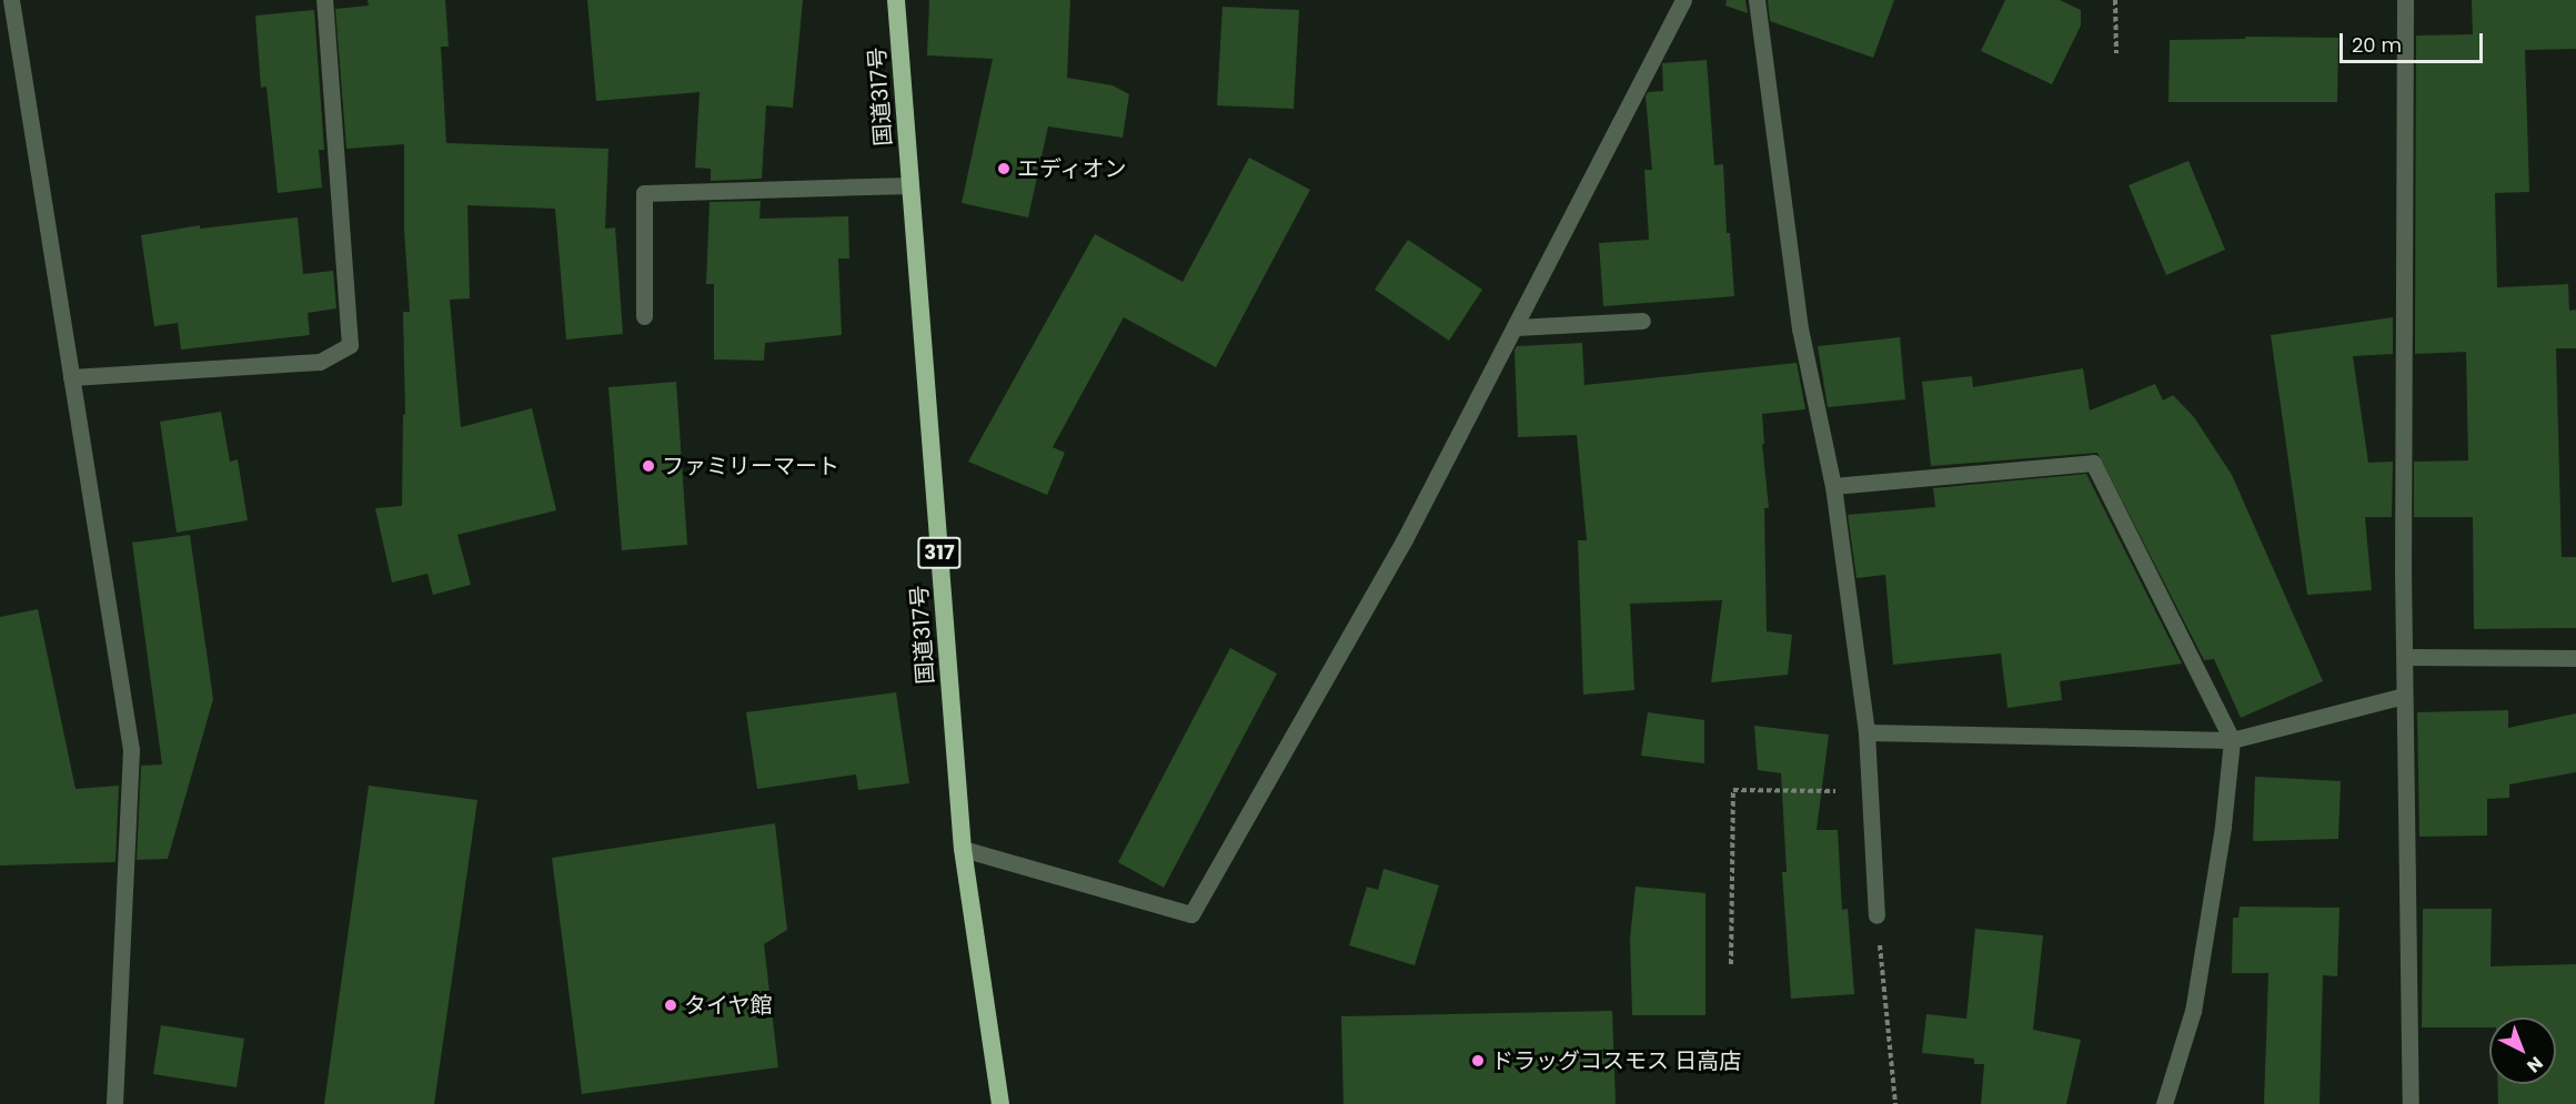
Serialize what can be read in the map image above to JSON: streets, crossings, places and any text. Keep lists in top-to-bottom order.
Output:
{
  "streets": {
    "highway": ["国道317号", "317"]
  },
  "places": [
    "エディオン",
    "ファミリーマート",
    "タイヤ館",
    "ドラッグコスモス 日高店"
  ],
  "scale_bar": "20 m",
  "north": "bottom right"
}
